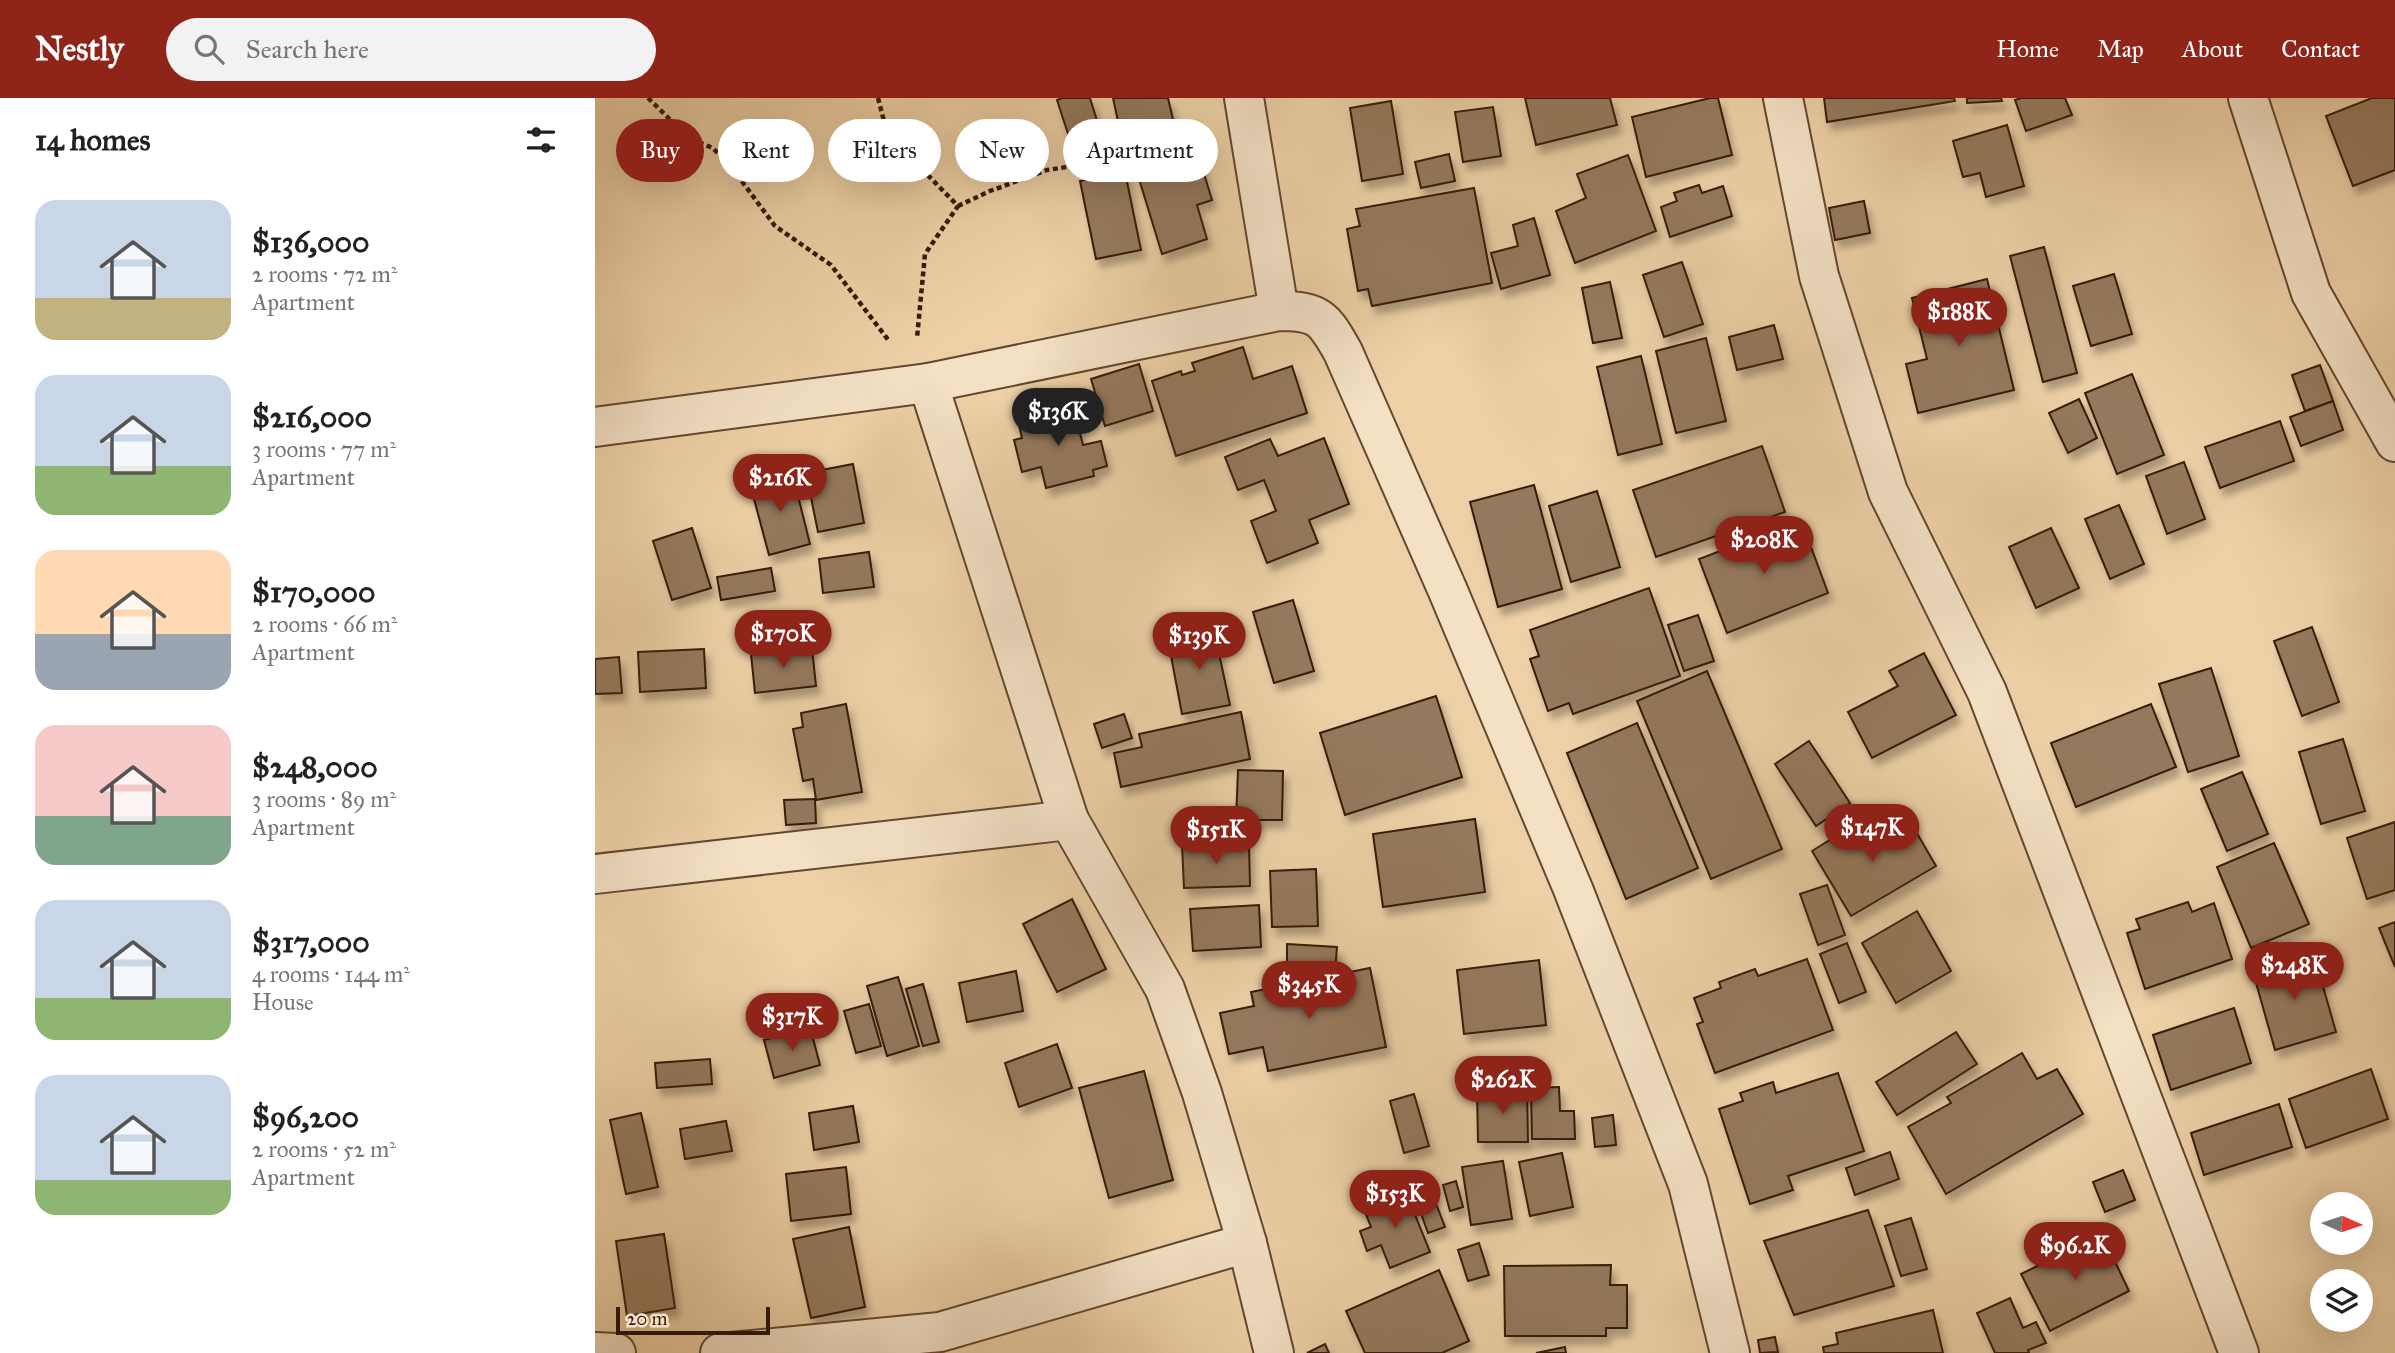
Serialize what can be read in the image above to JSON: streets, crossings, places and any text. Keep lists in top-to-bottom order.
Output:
{
  "scale_bar": "20 m",
  "north": "right",
  "page": {
    "header": "Nestly",
    "search": "Search here",
    "nav": [
      "Home",
      "Map",
      "About",
      "Contact"
    ],
    "heading": "14 homes",
    "chip": [
      "Buy",
      "Rent",
      "Filters",
      "New",
      "Apartment"
    ],
    "list": [
      {
        "name": "$136,000",
        "note": "2 rooms · 72 m² · Apartment"
      },
      {
        "name": "$216,000",
        "note": "3 rooms · 77 m² · Apartment"
      },
      {
        "name": "$170,000",
        "note": "2 rooms · 66 m² · Apartment"
      },
      {
        "name": "$248,000",
        "note": "3 rooms · 89 m² · Apartment"
      },
      {
        "name": "$317,000",
        "note": "4 rooms · 144 m² · House"
      },
      {
        "name": "$96,200",
        "note": "2 rooms · 52 m² · Apartment"
      }
    ],
    "price": [
      "$188K",
      "$136K",
      "$216K",
      "$208K",
      "$170K",
      "$139K",
      "$147K",
      "$151K",
      "$248K",
      "$345K",
      "$317K",
      "$262K",
      "$153K",
      "$96.2K"
    ],
    "scale": "20 m"
  }
}
